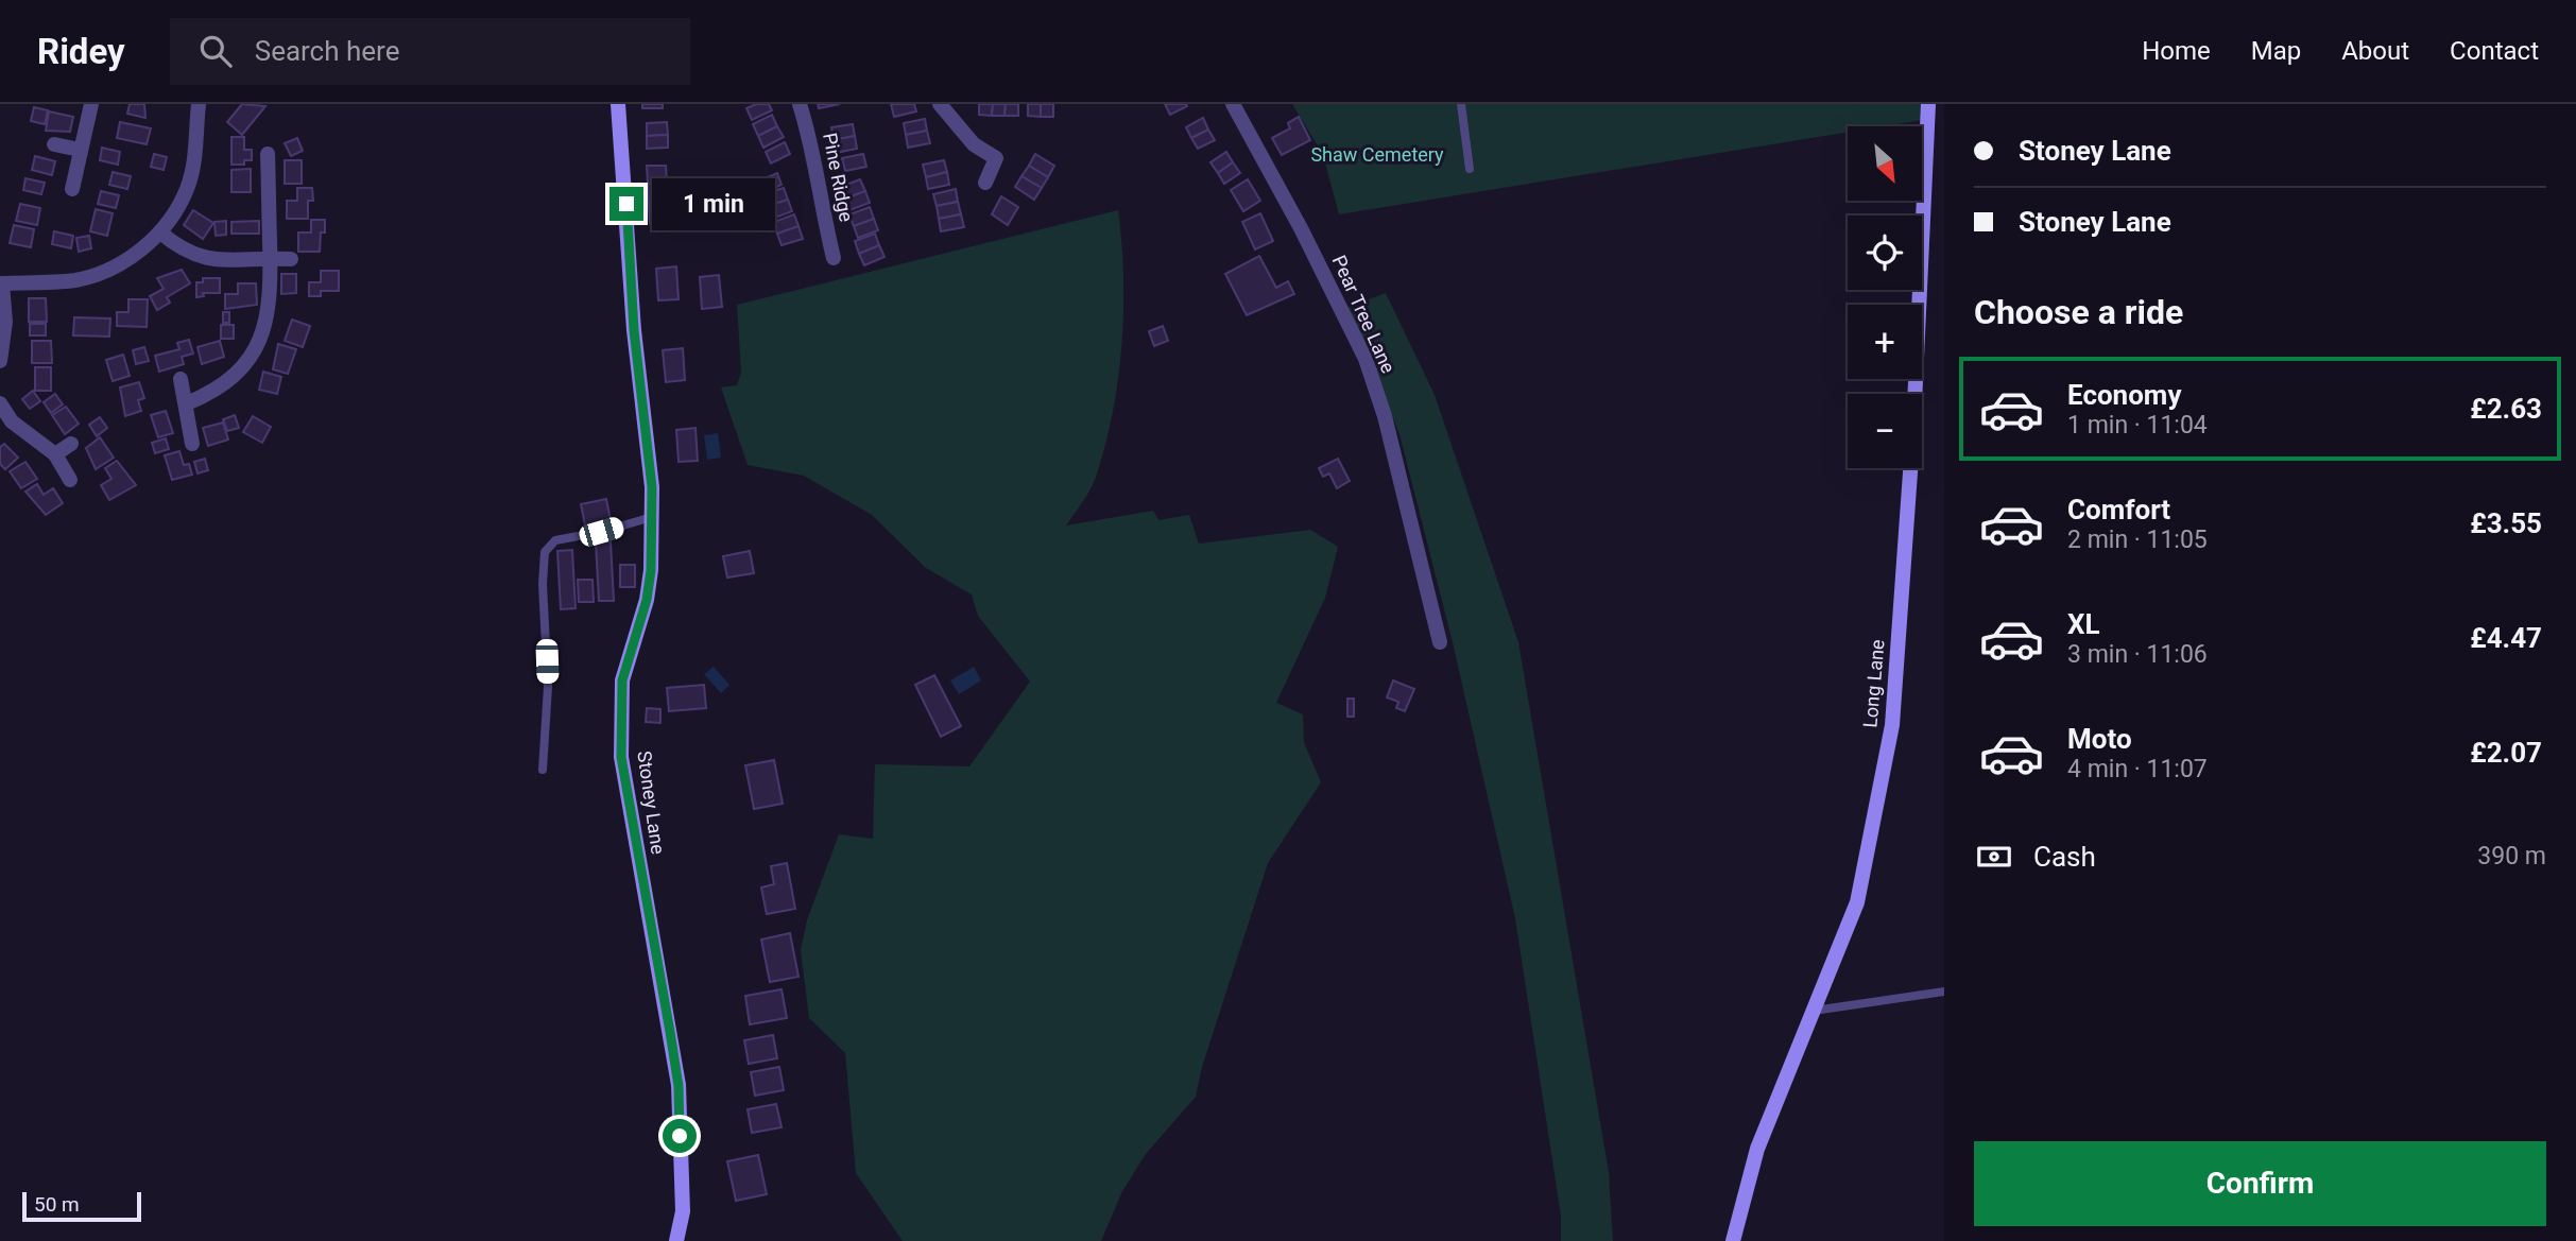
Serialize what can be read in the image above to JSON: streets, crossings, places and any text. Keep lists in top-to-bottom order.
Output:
{
  "streets": {
    "main road": ["Long Lane", "Stoney Lane"],
    "street": ["Pine Ridge", "Pear Tree Lane"]
  },
  "parks": ["Shaw Cemetery"],
  "scale_bar": "50 m",
  "north": "bottom right",
  "page": {
    "header": "Ridey",
    "search": "Search here",
    "nav": [
      "Home",
      "Map",
      "About",
      "Contact"
    ],
    "banner": ["Stoney Lane", "Stoney Lane"],
    "map_buttons": ["+", "−"],
    "bubble": "1 min",
    "heading": "Choose a ride",
    "list": [
      {
        "name": "Economy",
        "note": "1 min · 11:04",
        "value": "£2.63"
      },
      {
        "name": "Comfort",
        "note": "2 min · 11:05",
        "value": "£3.55"
      },
      {
        "name": "XL",
        "note": "3 min · 11:06",
        "value": "£4.47"
      },
      {
        "name": "Moto",
        "note": "4 min · 11:07",
        "value": "£2.07"
      }
    ],
    "pay": ["Cash", "390 m"],
    "buttons": "Confirm",
    "scale": "50 m"
  }
}
